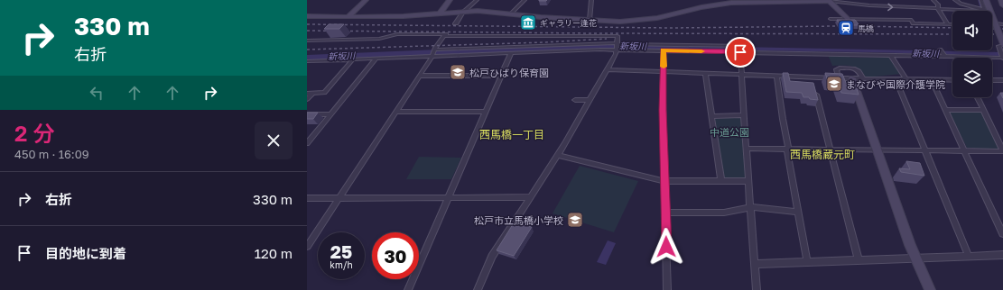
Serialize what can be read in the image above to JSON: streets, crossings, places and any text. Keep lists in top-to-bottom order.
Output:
{
  "districts": ["西馬橋一丁目", "西馬橋蔵元町"],
  "water": ["新坂川"],
  "parks": ["中道公園"],
  "places": {
    "museum": ["ギャラリー逢花"],
    "station": ["馬橋"],
    "school or university": ["松戸ひばり保育園", "まなびや国際介護学院", "松戸市立馬橋小学校"]
  },
  "page": {
    "turn": ["330 m", "右折"],
    "heading": ["2 分", "450 m · 16:09"],
    "list": [
      {
        "name": "右折",
        "value": "330 m"
      },
      {
        "name": "目的地に到着",
        "value": "120 m"
      }
    ],
    "speed": "25 km/h",
    "limit": "30"
  }
}
